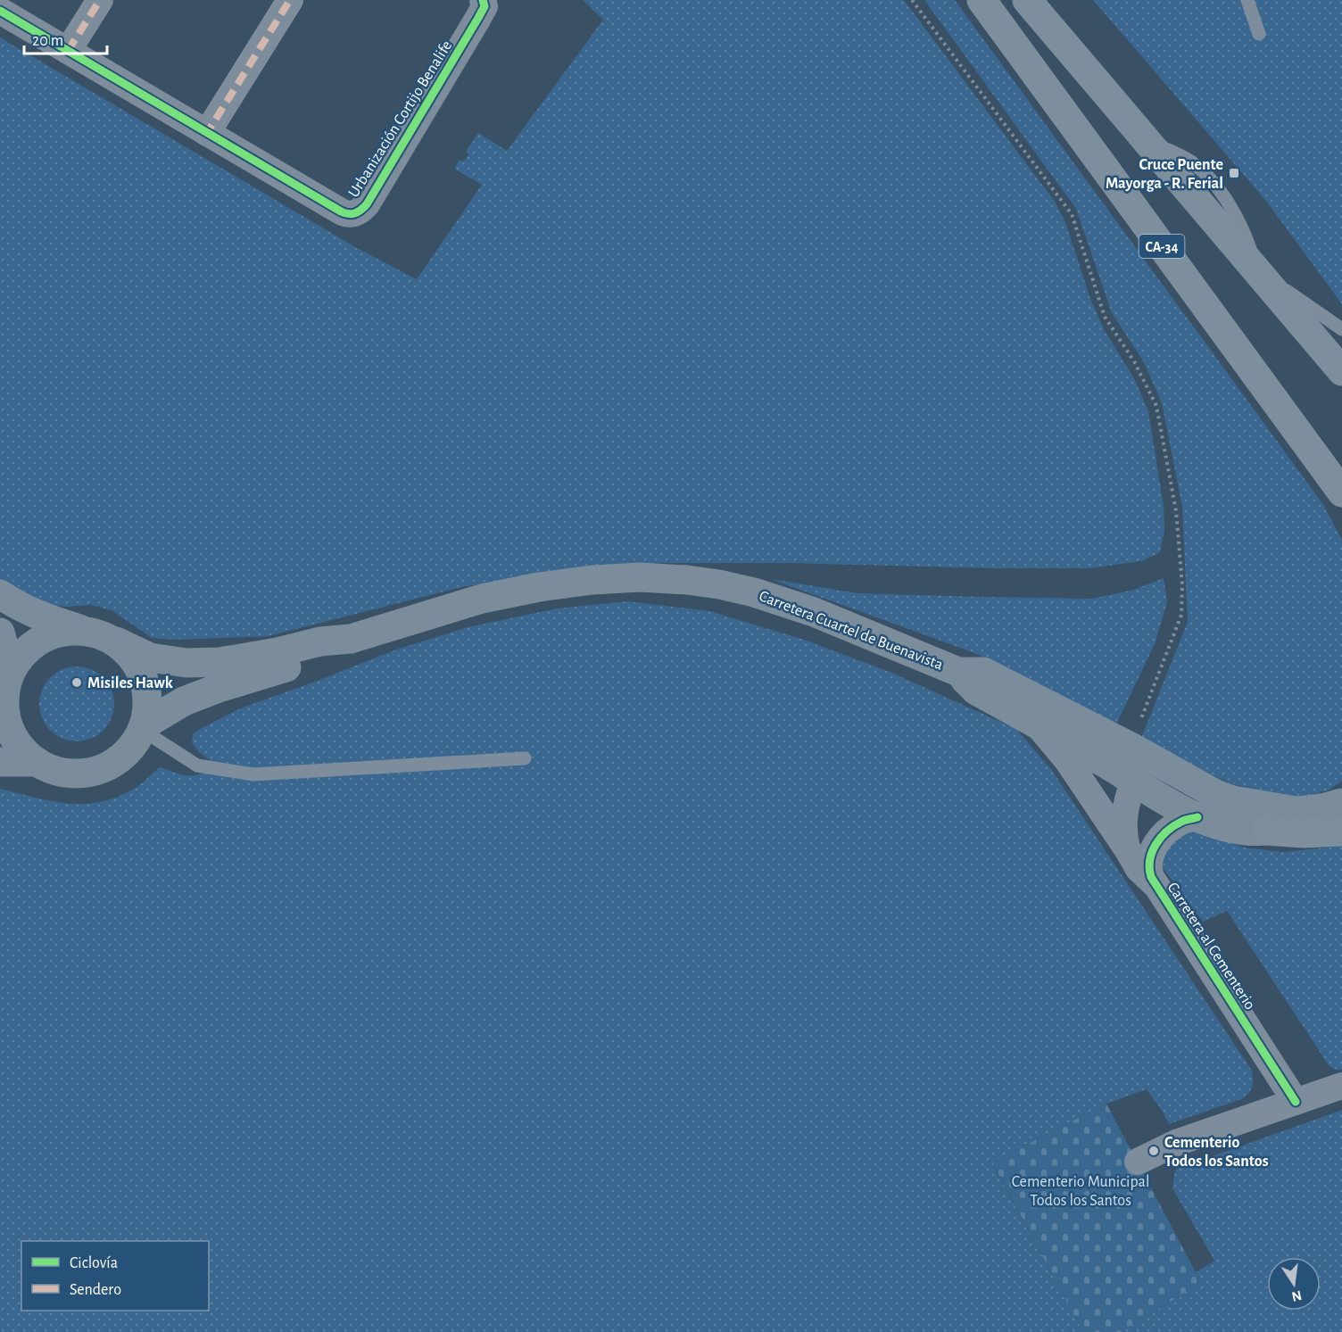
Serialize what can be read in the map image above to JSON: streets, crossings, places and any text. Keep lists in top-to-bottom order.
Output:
{
  "streets": {
    "highway": ["CA-34"],
    "main road": ["Carretera Cuartel de Buenavista"],
    "street": ["Urbanización Cortijo Benalife", "Carretera al Cementerio"]
  },
  "parks": ["Cementerio Municipal Todos los Santos"],
  "places": {
    "transit": ["Cruce Puente Mayorga - R. Ferial"],
    "other": ["Misiles Hawk", "Cementerio Todos los Santos"]
  },
  "legend": ["Ciclovía", "Sendero"],
  "scale_bar": "20 m",
  "north": "bottom"
}
